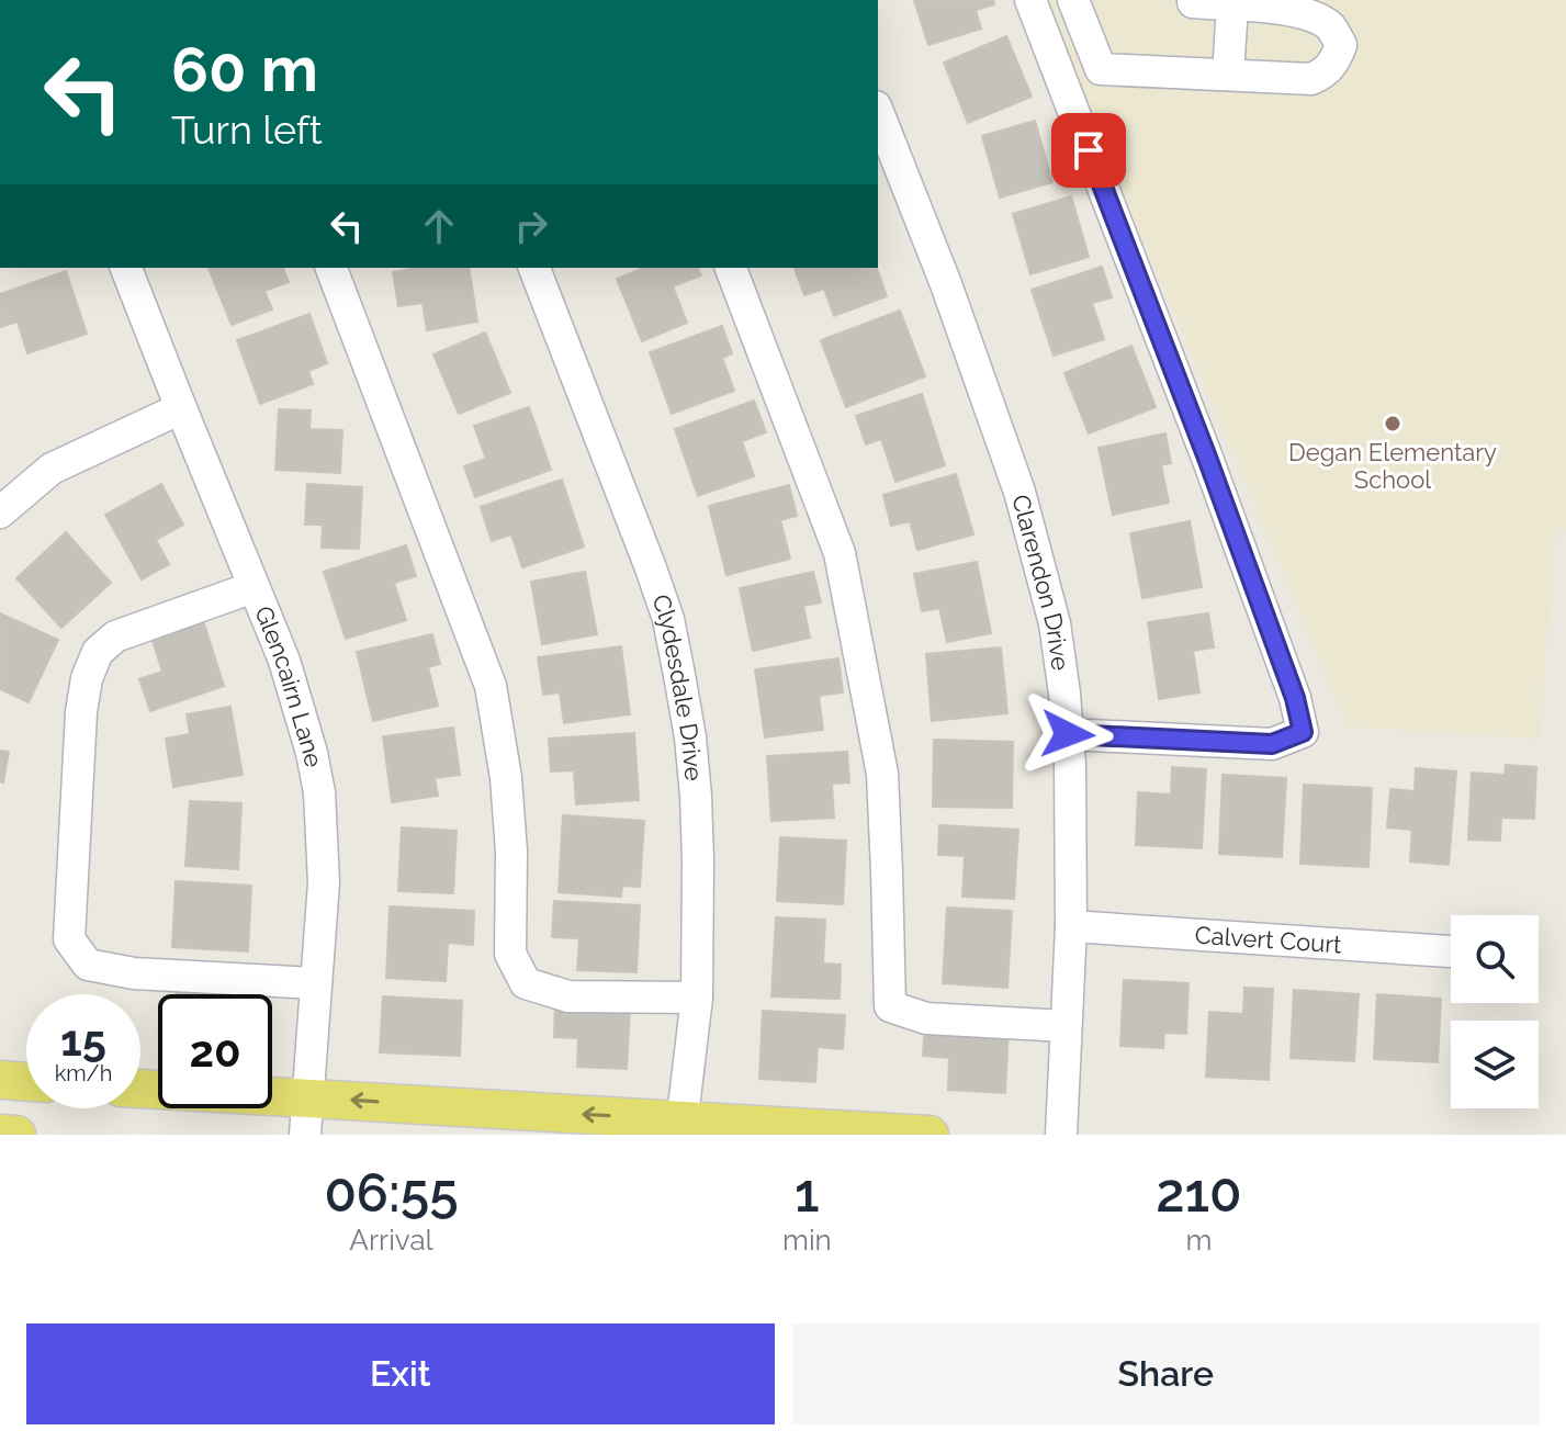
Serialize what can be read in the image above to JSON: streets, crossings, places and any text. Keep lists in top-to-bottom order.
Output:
{
  "streets": {
    "street": [
      "Clarendon Drive",
      "Glencairn Lane",
      "Clydesdale Drive",
      "Calvert Court"
    ]
  },
  "crossings": [
    ["Clarendon Drive", "Calvert Court"]
  ],
  "places": ["Degan Elementary School"],
  "page": {
    "turn": ["60 m", "Turn left"],
    "speed": "15 km/h",
    "limit": "20",
    "eta": [
      "06:55",
      "Arrival",
      "1",
      "min",
      "210",
      "m"
    ],
    "buttons": ["Exit", "Share"]
  }
}
